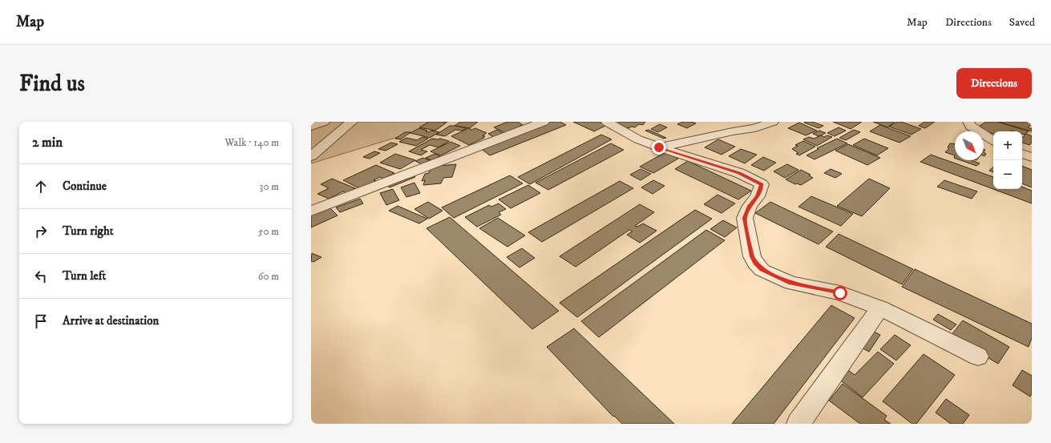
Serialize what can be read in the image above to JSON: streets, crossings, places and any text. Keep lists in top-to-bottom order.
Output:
{
  "north": "bottom right",
  "page": {
    "header": "Map",
    "nav": ["Map", "Directions", "Saved"],
    "buttons": "Directions",
    "title": "Find us",
    "heading": ["2 min", "Walk · 140 m"],
    "map_buttons": ["+", "−"],
    "list": [
      ["Continue", "30 m"],
      ["Turn right", "50 m"],
      ["Turn left", "60 m"],
      "Arrive at destination"
    ]
  }
}
